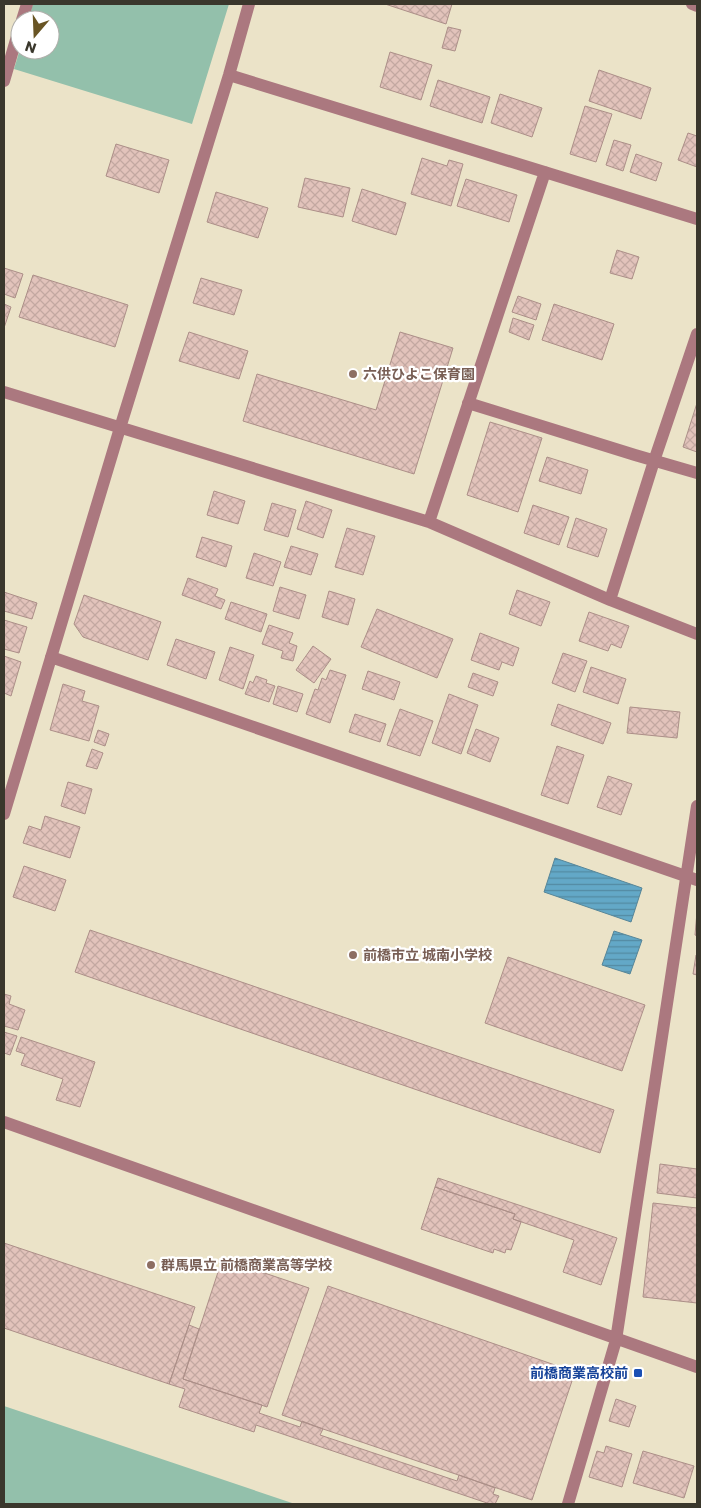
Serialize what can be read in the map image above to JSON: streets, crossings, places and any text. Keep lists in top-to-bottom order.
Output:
{
  "places": {
    "other": ["六供ひよこ保育園", "前橋市立 城南小学校", "群馬県立 前橋商業高等学校"],
    "transit": ["前橋商業高校前"]
  },
  "north": "bottom"
}
